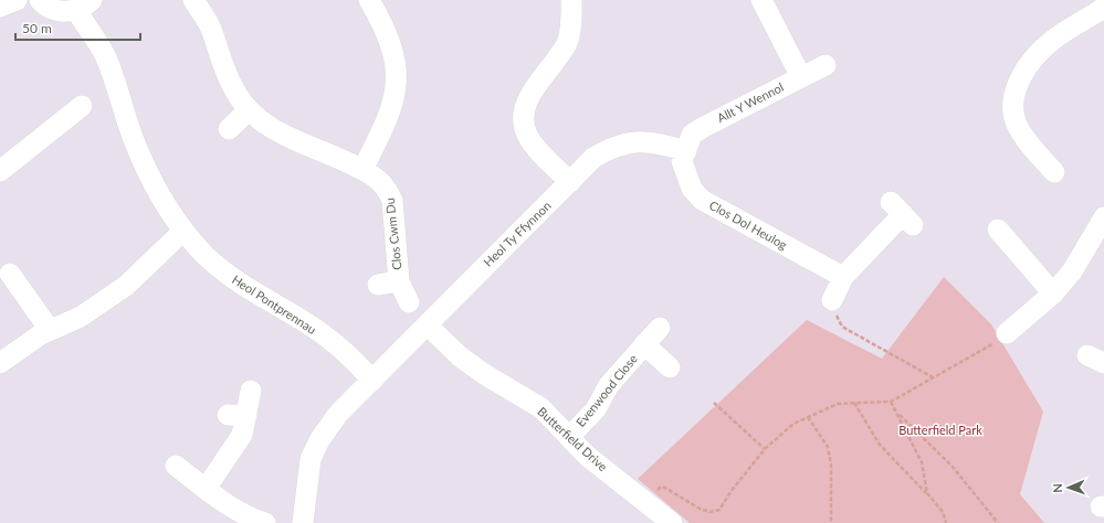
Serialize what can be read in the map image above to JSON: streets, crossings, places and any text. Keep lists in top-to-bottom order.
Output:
{
  "streets": {
    "street": [
      "Allt Y Wennol",
      "Clos Dol Heulog",
      "Clos Cwm Du",
      "Heol Ty Ffynnon",
      "Heol Pontprennau",
      "Evenwood Close",
      "Butterfield Drive"
    ]
  },
  "crossings": [
    ["Allt Y Wennol", "Clos Dol Heulog"],
    ["Allt Y Wennol", "Heol Ty Ffynnon"],
    ["Clos Dol Heulog", "Heol Ty Ffynnon"],
    ["Heol Ty Ffynnon", "Heol Pontprennau"],
    ["Heol Ty Ffynnon", "Butterfield Drive"],
    ["Evenwood Close", "Butterfield Drive"]
  ],
  "parks": ["Butterfield Park"],
  "scale_bar": "50 m",
  "north": "left"
}
